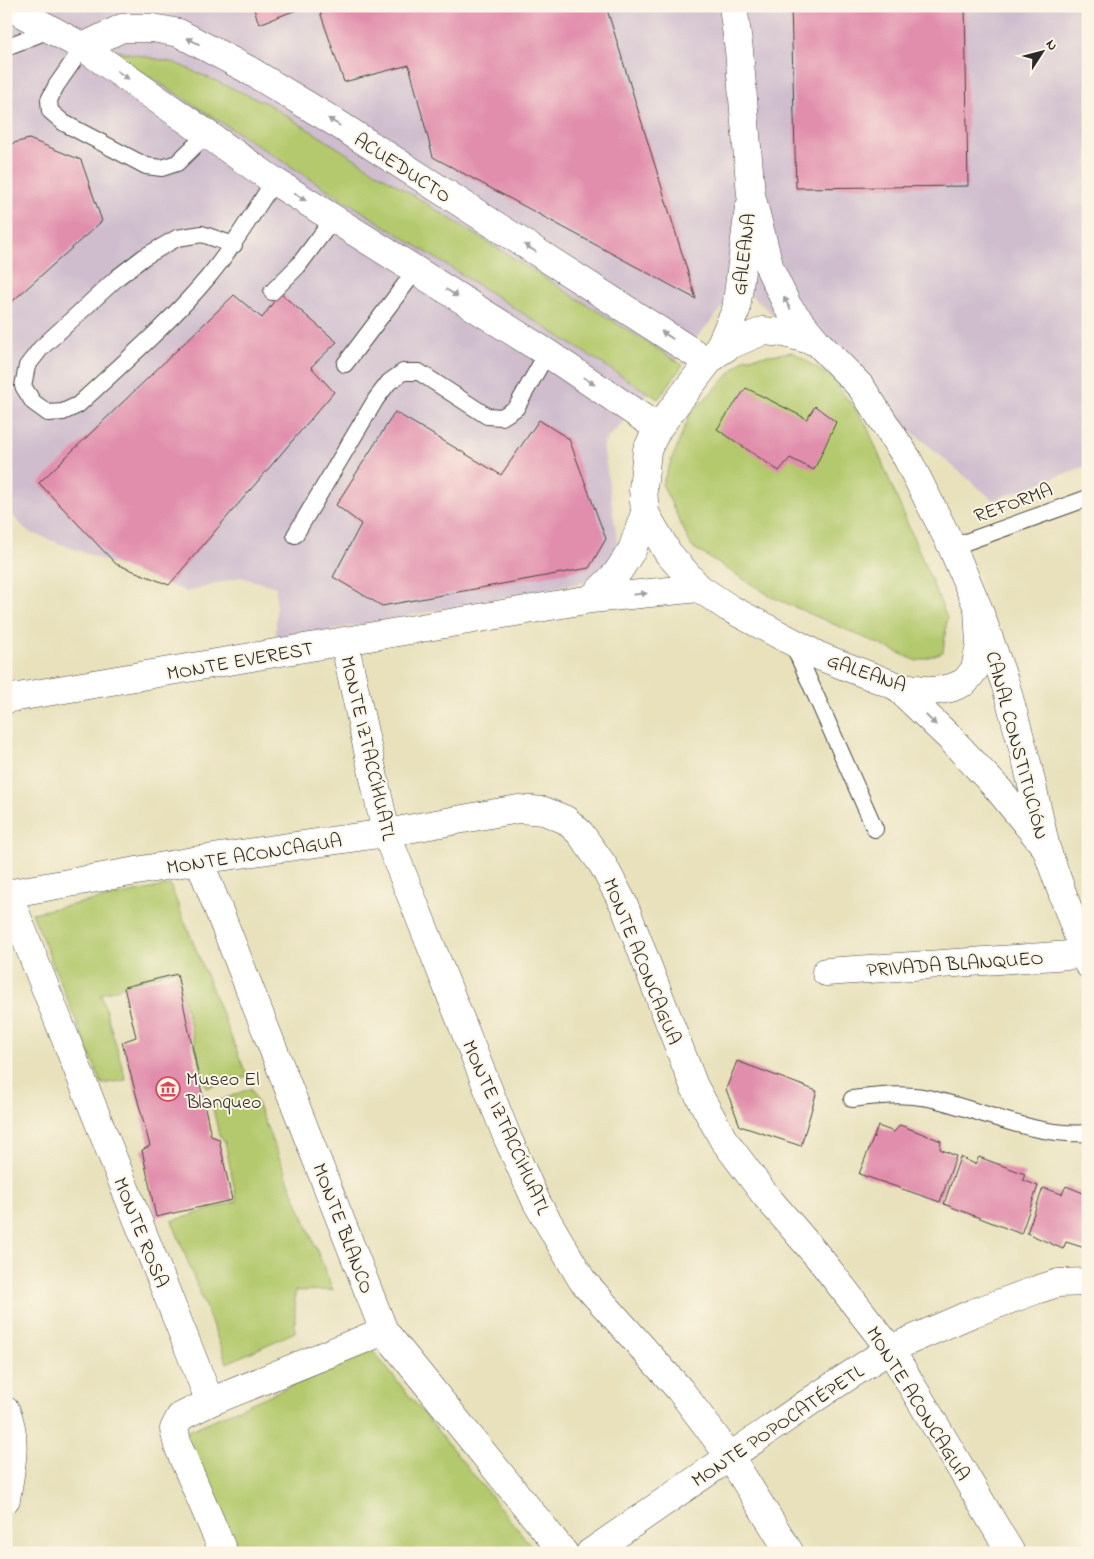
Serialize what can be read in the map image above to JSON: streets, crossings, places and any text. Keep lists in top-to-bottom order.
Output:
{
  "streets": {
    "street": [
      "ACUEDUCTO",
      "GALEANA",
      "MONTE EVEREST",
      "CANAL CONSTITUCIÓN",
      "MONTE IZTACCÍHUATL",
      "MONTE ACONCAGUA",
      "PRIVADA BLANQUEO",
      "MONTE BLANCO",
      "MONTE ROSA",
      "MONTE POPOCATÉPETL"
    ],
    "lane": ["REFORMA"]
  },
  "crossings": [
    ["ACUEDUCTO", "GALEANA"],
    ["GALEANA", "REFORMA"],
    ["GALEANA", "MONTE EVEREST"],
    ["GALEANA", "CANAL CONSTITUCIÓN"],
    ["MONTE EVEREST", "MONTE IZTACCÍHUATL"],
    ["MONTE IZTACCÍHUATL", "MONTE ACONCAGUA"],
    ["MONTE IZTACCÍHUATL", "MONTE POPOCATÉPETL"],
    ["MONTE ACONCAGUA", "MONTE BLANCO"],
    ["MONTE ACONCAGUA", "MONTE ROSA"],
    ["MONTE ACONCAGUA", "MONTE POPOCATÉPETL"]
  ],
  "one_way": ["CANAL CONSTITUCIÓN"],
  "places": {
    "museum": ["Museo El Blanqueo"]
  },
  "north": "top right"
}
